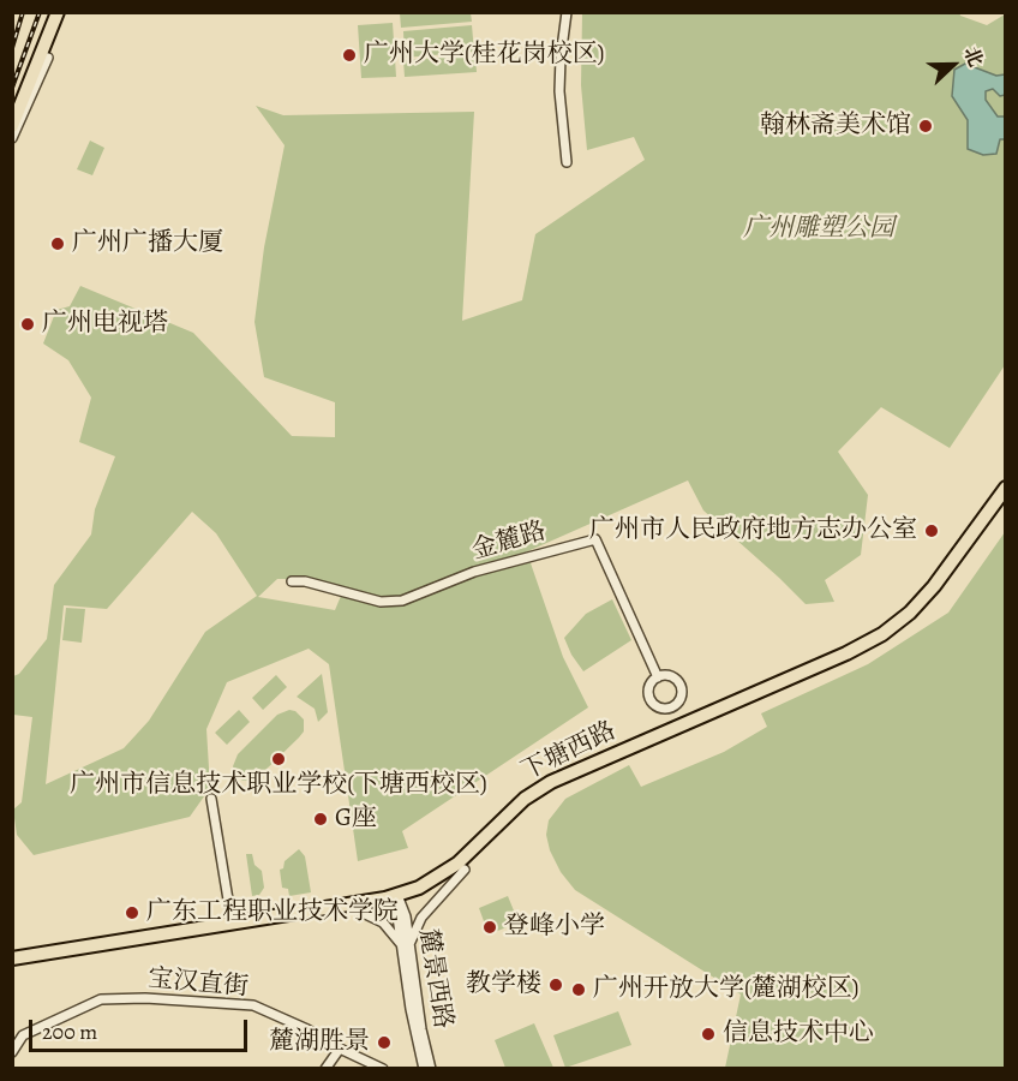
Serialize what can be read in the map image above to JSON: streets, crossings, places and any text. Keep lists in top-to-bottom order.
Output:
{
  "streets": {
    "highway": ["下塘西路"],
    "street": ["金麓路", "麓景西路", "宝汉直街"]
  },
  "parks": ["广州雕塑公园"],
  "places": [
    "广州大学(桂花岗校区)",
    "翰林斋美术馆",
    "广州广播大厦",
    "广州电视塔",
    "广州市人民政府地方志办公室",
    "广州市信息技术职业学校(下塘西校区)",
    "G座",
    "广东工程职业技术学院",
    "登峰小学",
    "教学楼",
    "广州开放大学(麓湖校区)",
    "信息技术中心",
    "麓湖胜景"
  ],
  "scale_bar": "200 m",
  "north": "right"
}
